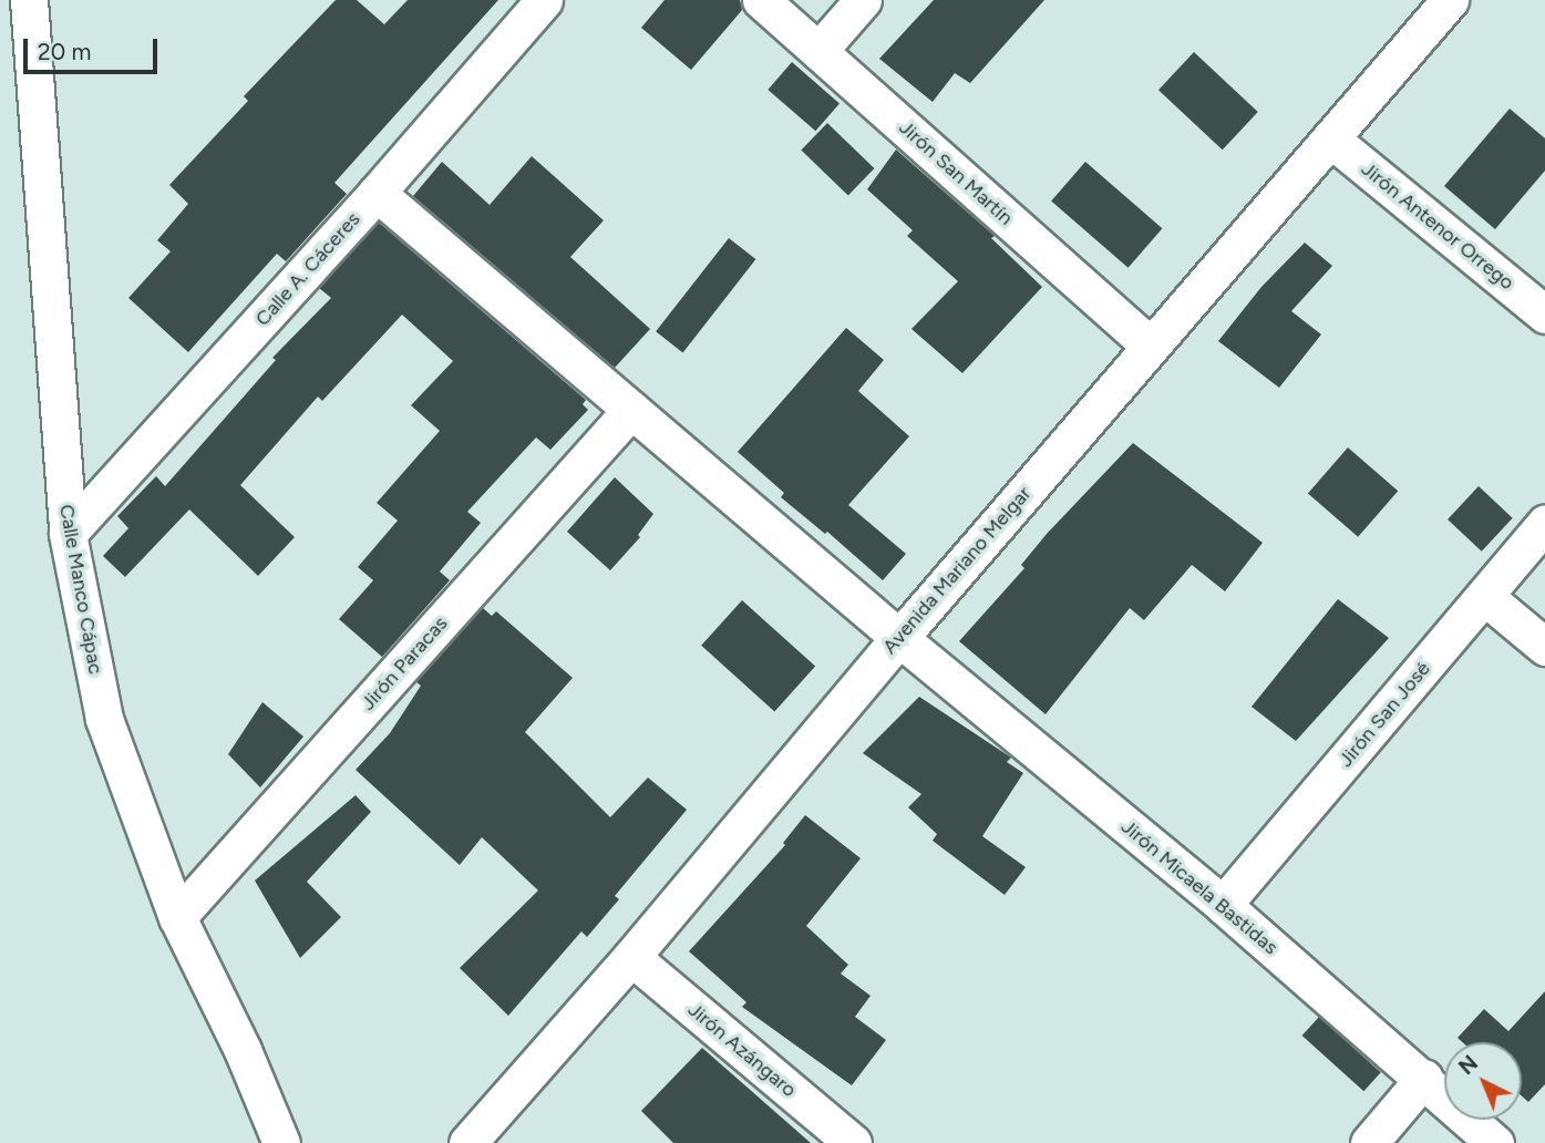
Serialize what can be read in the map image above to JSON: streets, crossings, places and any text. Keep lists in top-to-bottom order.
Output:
{
  "streets": {
    "street": [
      "Jirón San Martín",
      "Jirón Antenor Orrego",
      "Calle A. Cáceres",
      "Avenida Mariano Melgar",
      "Calle Manco Cápac",
      "Jirón Paracas",
      "Jirón San José",
      "Jirón Micaela Bastidas",
      "Jirón Azángaro"
    ]
  },
  "crossings": [
    ["Jirón San Martín", "Avenida Mariano Melgar"],
    ["Jirón Antenor Orrego", "Avenida Mariano Melgar"],
    ["Calle A. Cáceres", "Calle Manco Cápac"],
    ["Calle A. Cáceres", "Jirón Micaela Bastidas"],
    ["Avenida Mariano Melgar", "Jirón Micaela Bastidas"],
    ["Avenida Mariano Melgar", "Jirón Azángaro"],
    ["Calle Manco Cápac", "Jirón Paracas"],
    ["Jirón Paracas", "Jirón Micaela Bastidas"],
    ["Jirón San José", "Jirón Micaela Bastidas"]
  ],
  "scale_bar": "20 m",
  "north": "top left"
}
